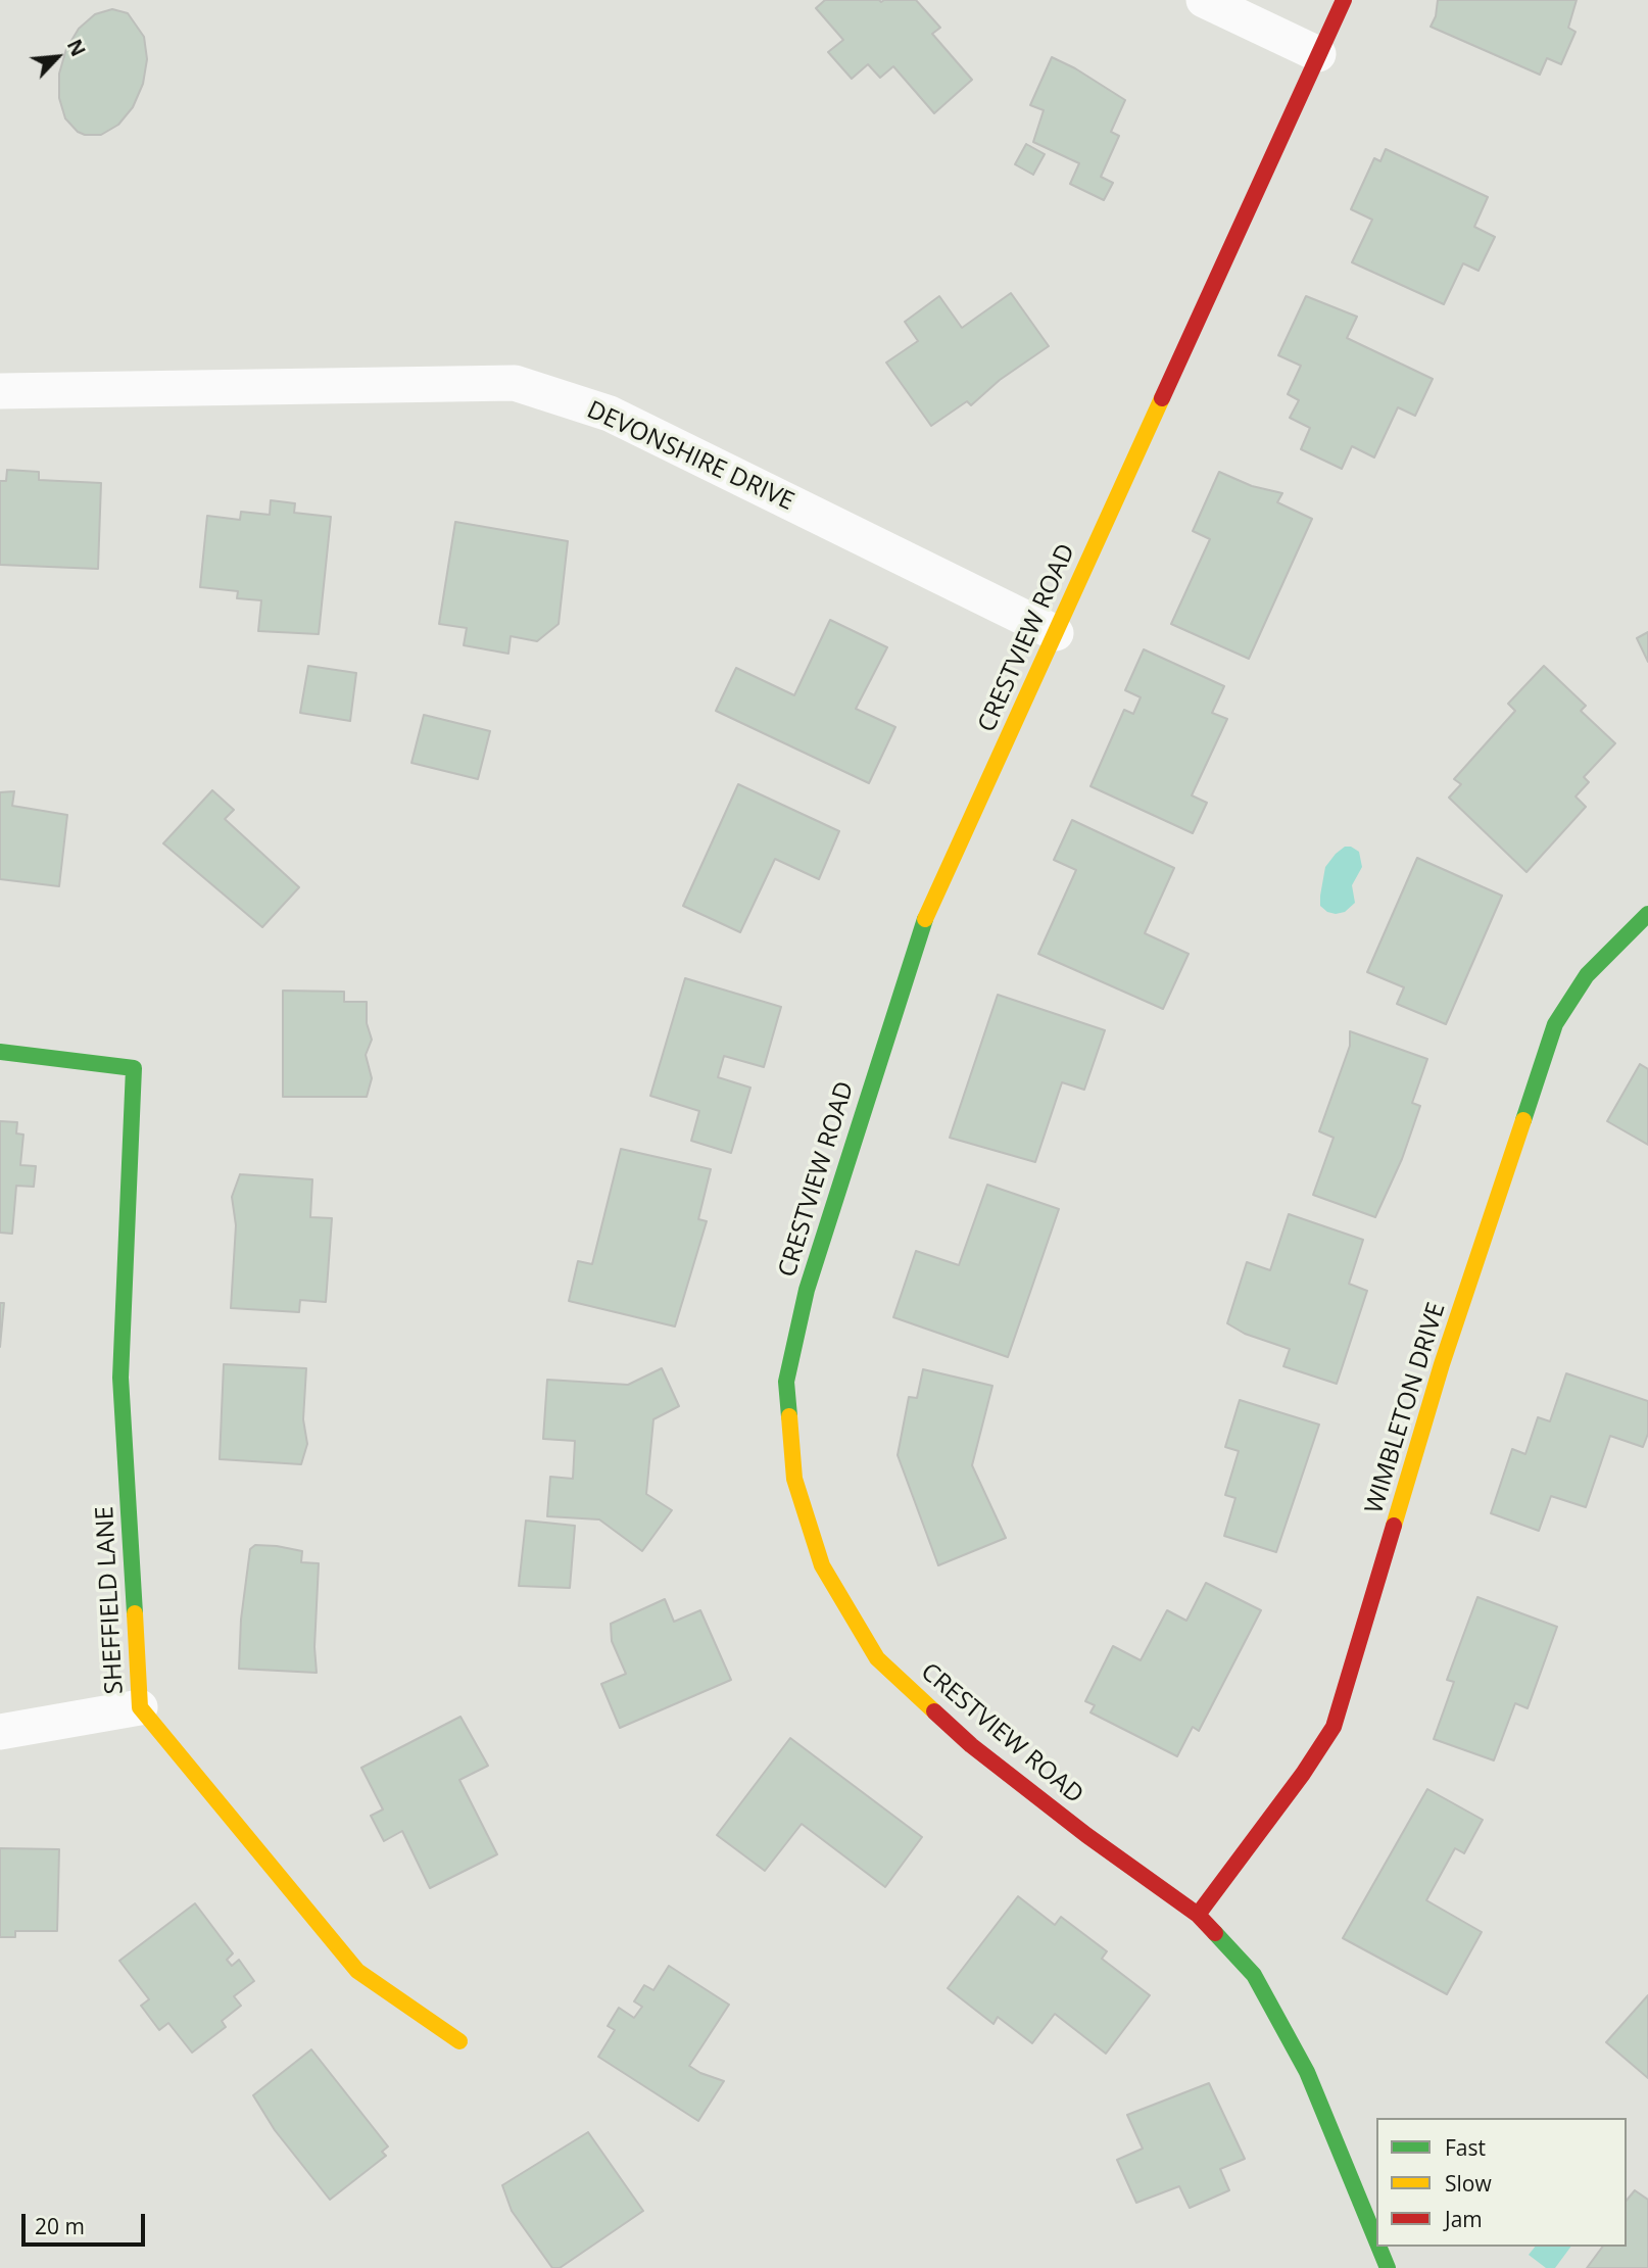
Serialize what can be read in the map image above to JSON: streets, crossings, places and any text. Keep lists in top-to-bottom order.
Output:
{
  "streets": {
    "street": [
      "DEVONSHIRE DRIVE",
      "CRESTVIEW ROAD",
      "WIMBLETON DRIVE",
      "SHEFFIELD LANE"
    ]
  },
  "crossings": [
    ["DEVONSHIRE DRIVE", "CRESTVIEW ROAD"],
    ["CRESTVIEW ROAD", "WIMBLETON DRIVE"]
  ],
  "legend": ["Fast", "Slow", "Jam"],
  "scale_bar": "20 m",
  "north": "top right"
}
